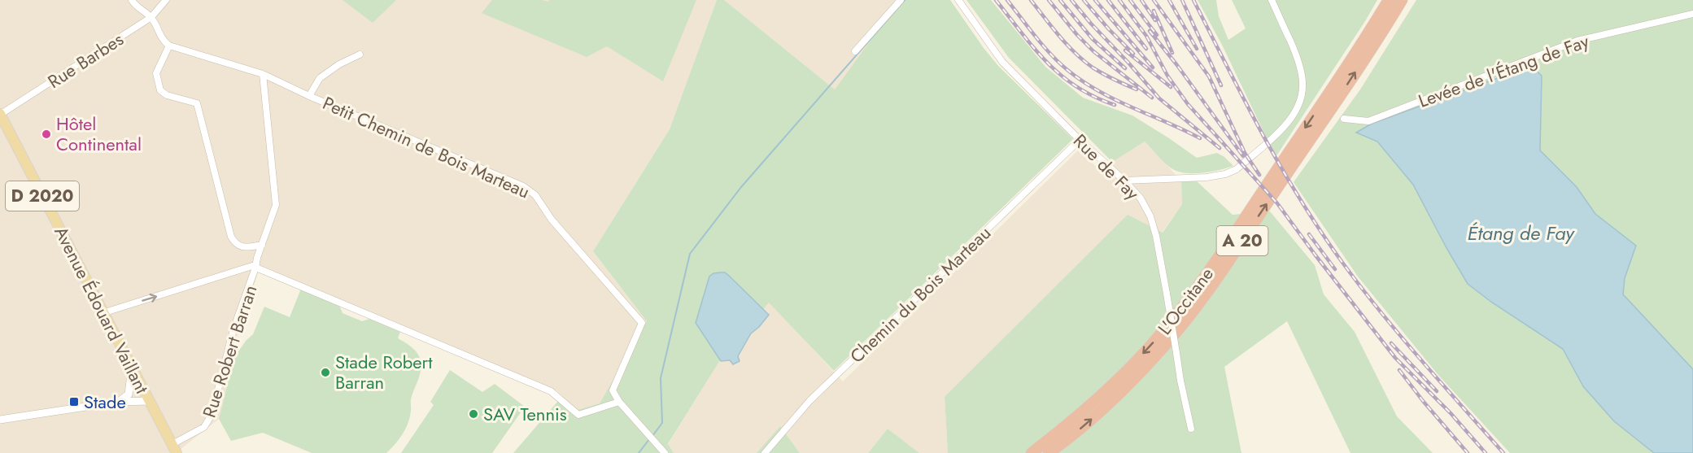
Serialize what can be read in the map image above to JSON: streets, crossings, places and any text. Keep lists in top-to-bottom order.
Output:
{
  "streets": {
    "highway": ["A 20", "L'Occitane"],
    "main road": ["D 2020", "Avenue Édouard Vaillant"],
    "street": [
      "Rue Barbes",
      "Levée de l'Étang de Fay",
      "Petit Chemin de Bois Marteau",
      "Rue de Fay",
      "Chemin du Bois Marteau",
      "Rue Robert Barran"
    ]
  },
  "crossings": [
    ["Rue Barbes", "Avenue Édouard Vaillant"],
    ["Petit Chemin de Bois Marteau", "Rue Robert Barran"],
    ["Rue de Fay", "Chemin du Bois Marteau"],
    ["Avenue Édouard Vaillant", "Rue Robert Barran"]
  ],
  "water": ["Étang de Fay"],
  "places": {
    "other": ["Hôtel Continental", "Stade Robert Barran", "SAV Tennis"],
    "transit": ["Stade"]
  }
}
